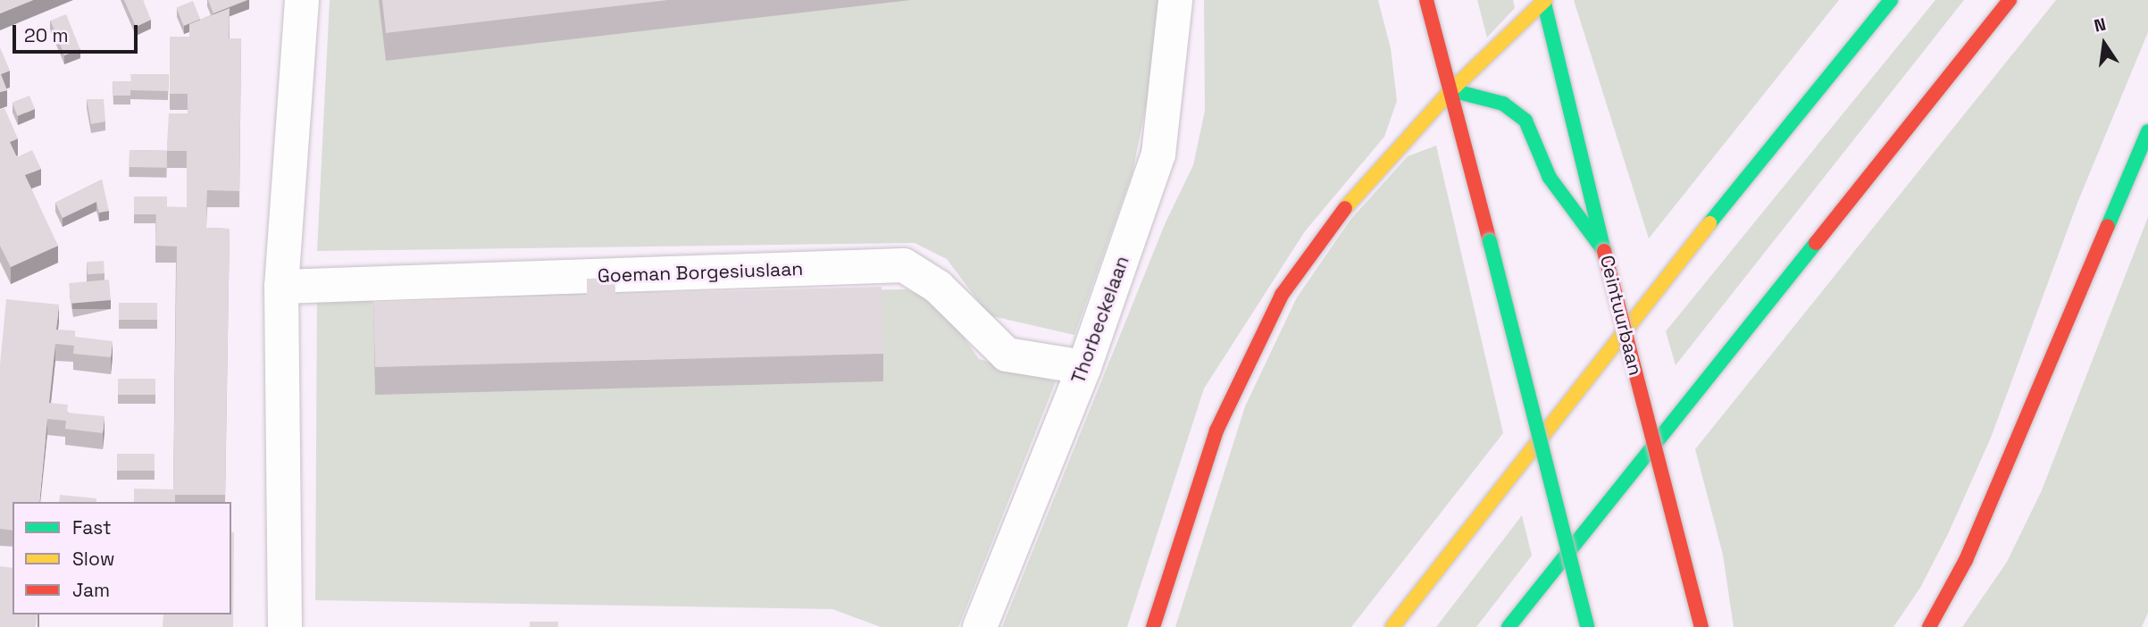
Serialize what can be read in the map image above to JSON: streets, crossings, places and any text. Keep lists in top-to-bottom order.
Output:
{
  "streets": {
    "main road": ["Ceintuurbaan"],
    "street": ["Goeman Borgesiuslaan", "Thorbeckelaan"]
  },
  "crossings": [
    ["Goeman Borgesiuslaan", "Thorbeckelaan"]
  ],
  "legend": ["Fast", "Slow", "Jam"],
  "scale_bar": "20 m",
  "north": "top"
}
